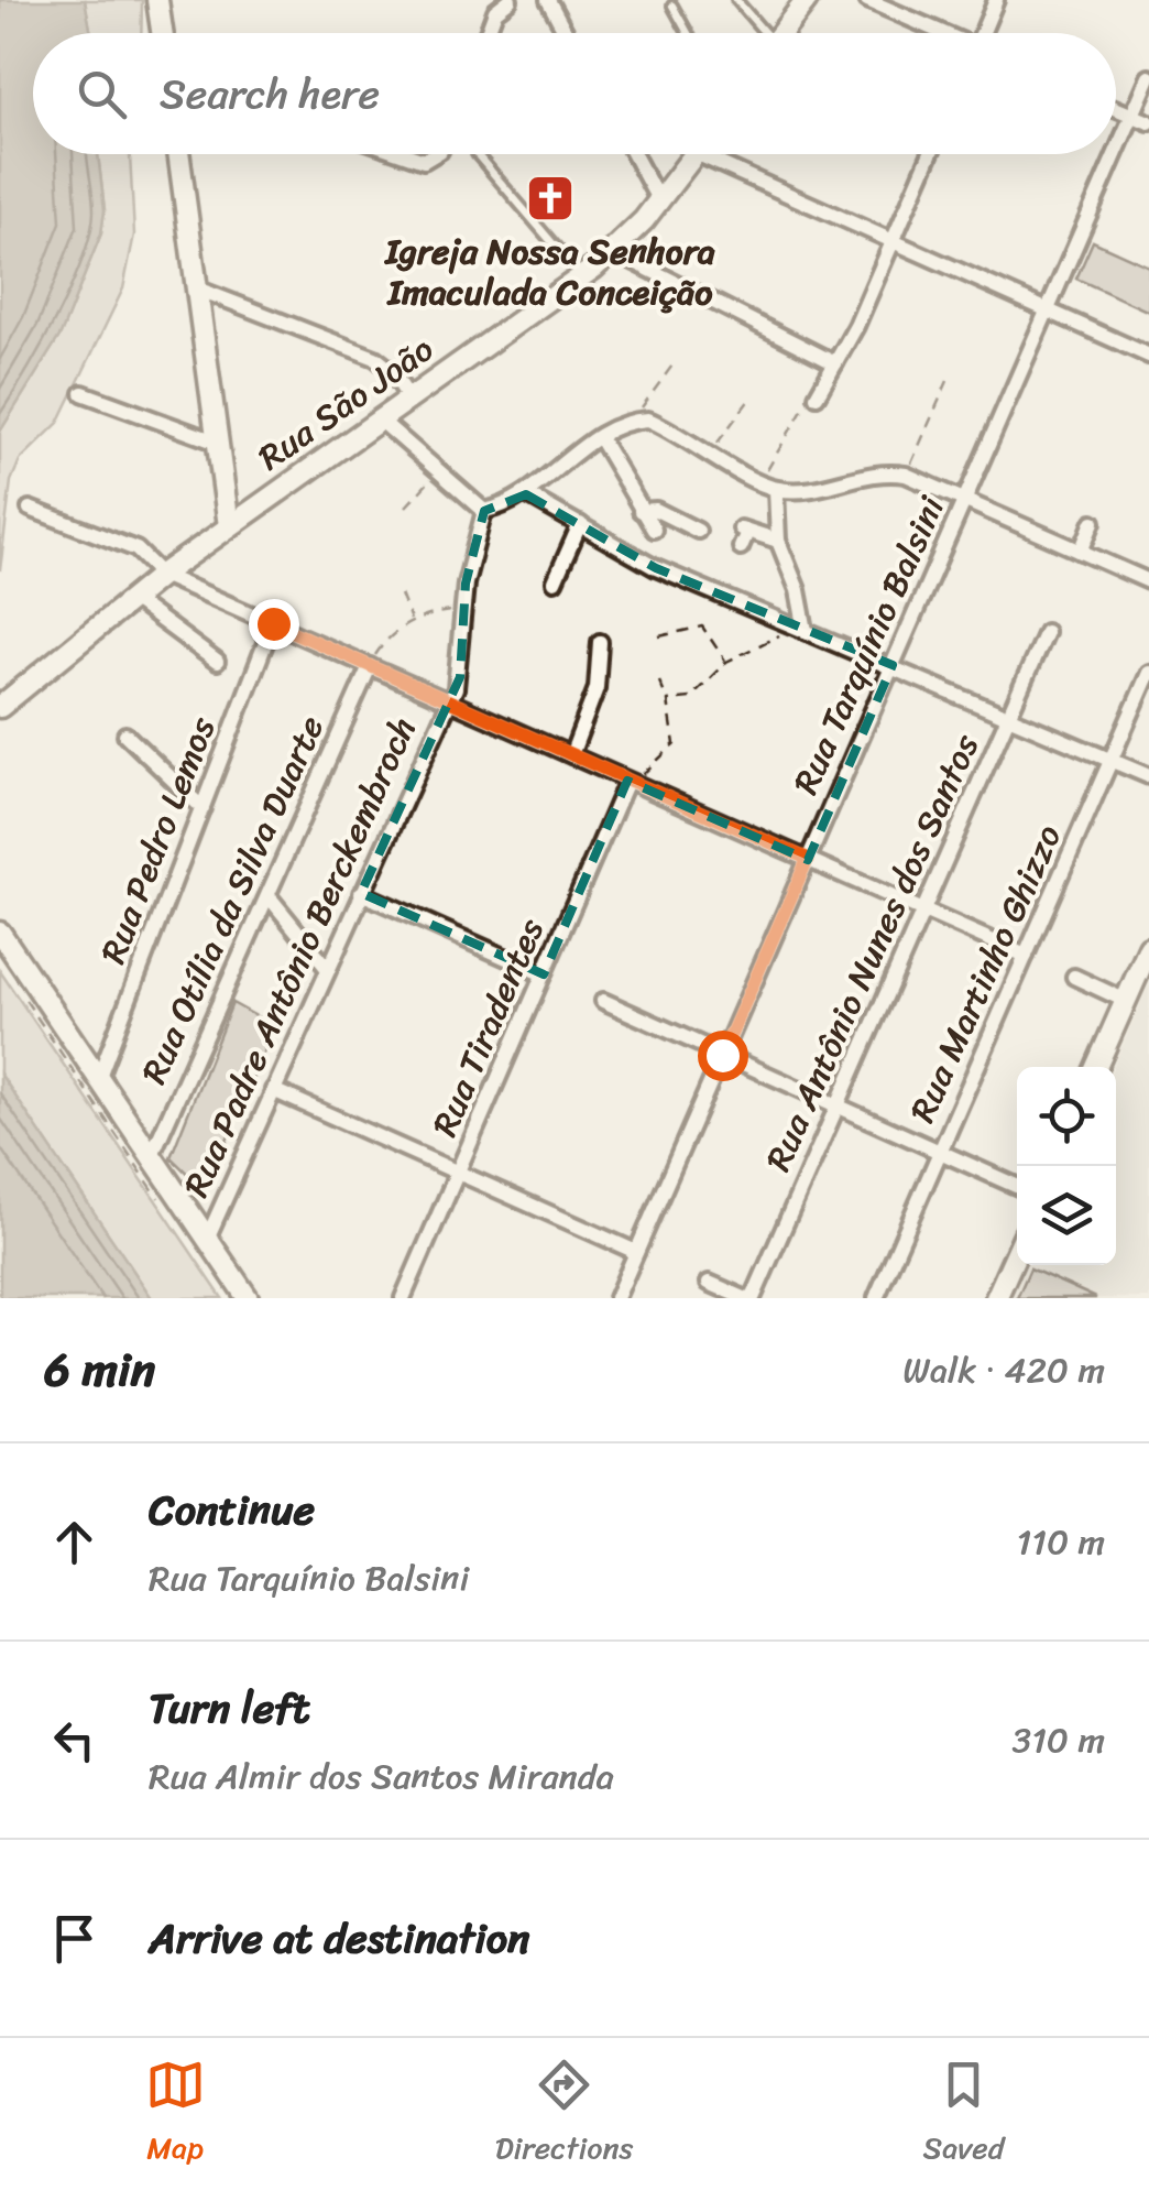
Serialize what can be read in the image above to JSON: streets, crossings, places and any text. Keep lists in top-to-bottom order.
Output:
{
  "streets": {
    "main road": ["Rua São João"],
    "street": [
      "Rua Tarquínio Balsini",
      "Rua Pedro Lemos",
      "Rua Otília da Silva Duarte",
      "Rua Antônio Nunes dos Santos",
      "Rua Padre Antônio Berckembroch",
      "Rua Martinho Ghizzo",
      "Rua Tiradentes"
    ]
  },
  "places": {
    "church": ["Igreja Nossa Senhora Imaculada Conceição"]
  },
  "page": {
    "search": "Search here",
    "heading": ["6 min", "Walk · 420 m"],
    "list": [
      ["Continue", "Rua Tarquínio Balsini", "110 m"],
      ["Turn left", "Rua Almir dos Santos Miranda", "310 m"],
      "Arrive at destination"
    ],
    "nav": ["Map", "Directions", "Saved"]
  }
}
